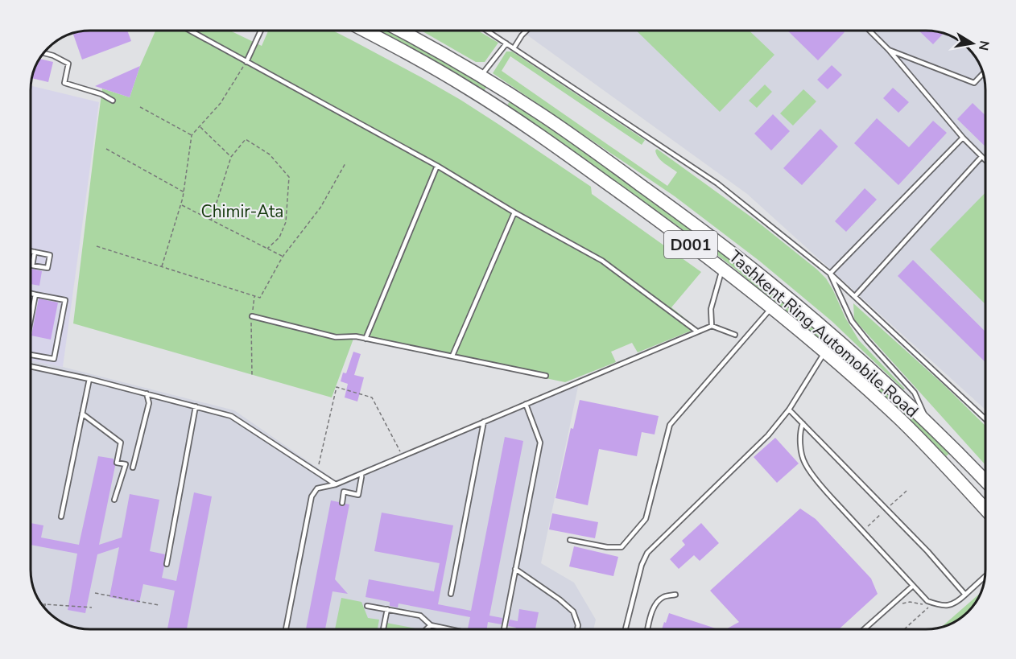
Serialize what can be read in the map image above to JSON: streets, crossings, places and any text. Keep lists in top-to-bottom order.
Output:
{
  "streets": {
    "highway": ["D001", "Tashkent Ring Automobile Road"]
  },
  "parks": ["Chimir-Ata"],
  "north": "right"
}
